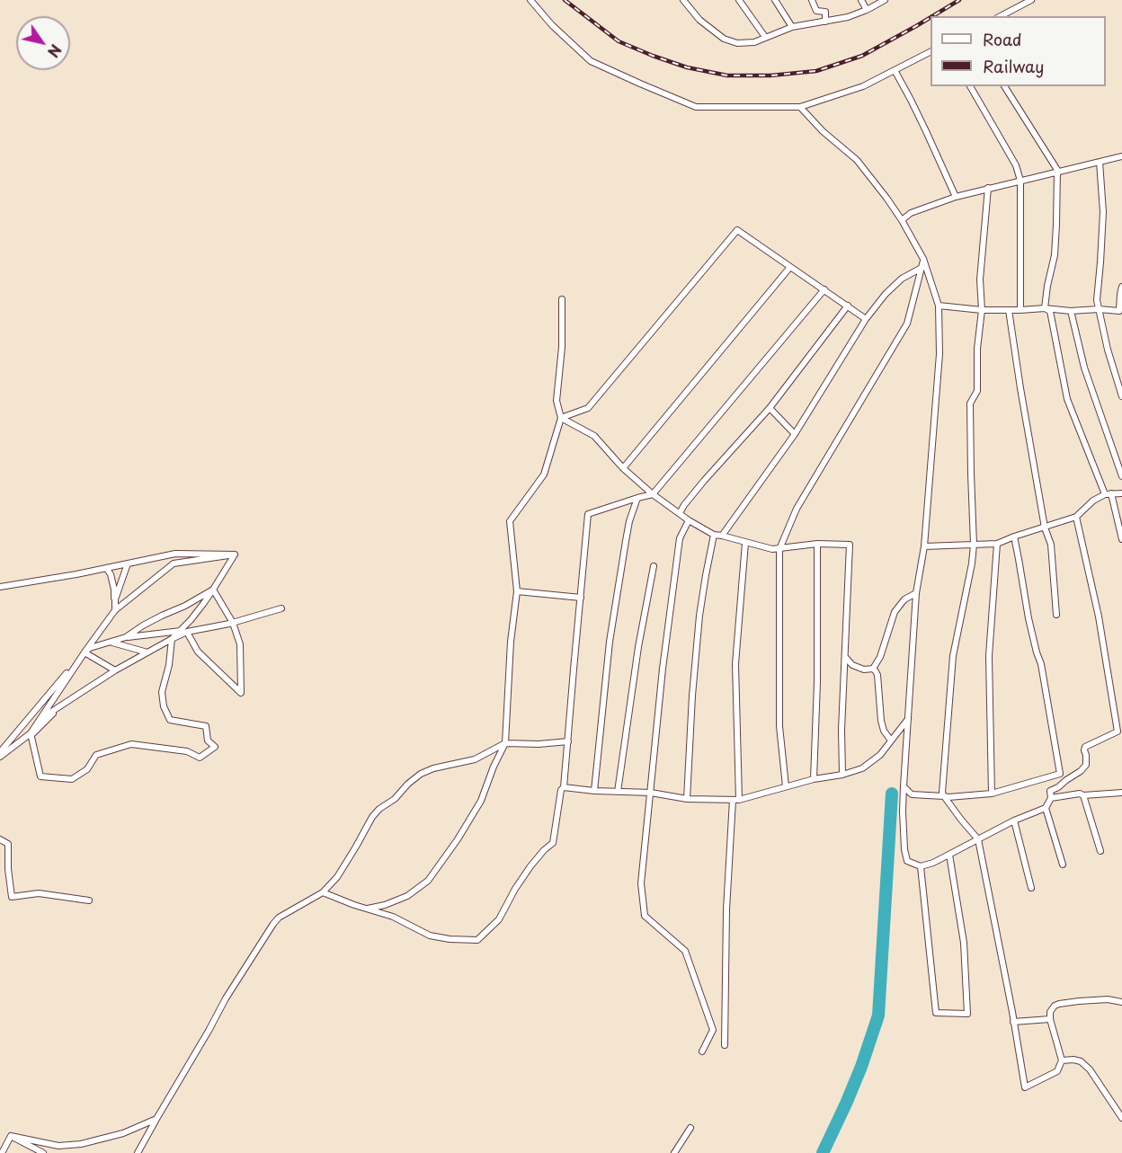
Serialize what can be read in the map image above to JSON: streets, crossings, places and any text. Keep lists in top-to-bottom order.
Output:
{
  "legend": ["Road", "Railway"],
  "north": "bottom right"
}
